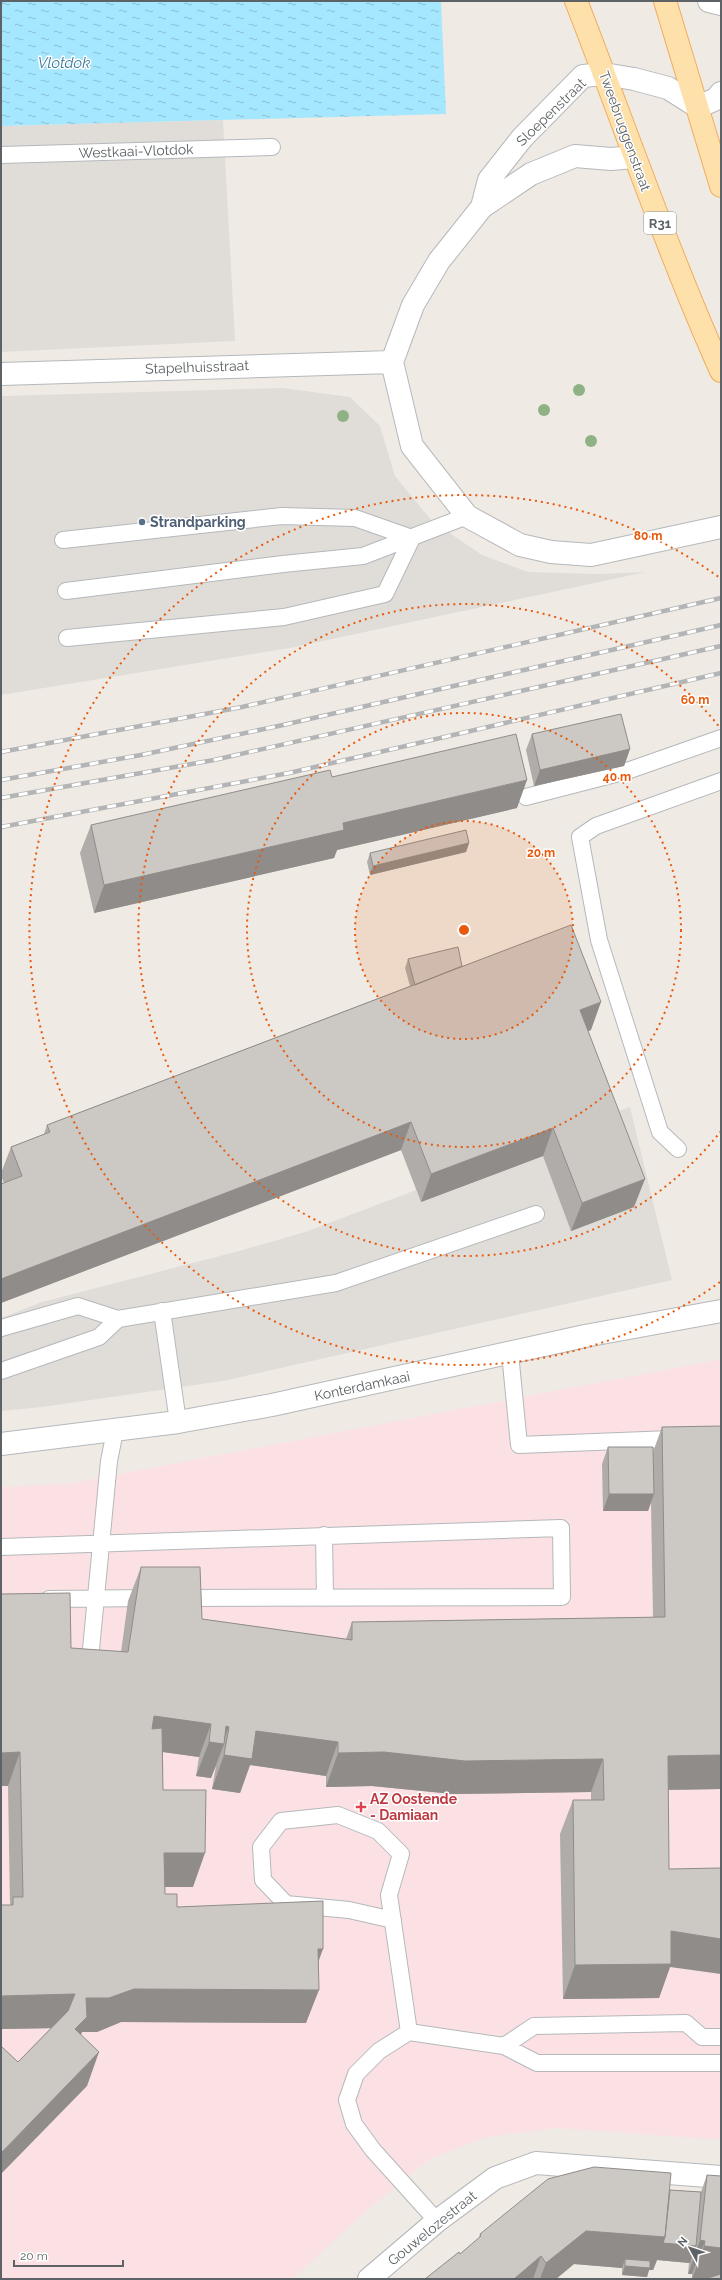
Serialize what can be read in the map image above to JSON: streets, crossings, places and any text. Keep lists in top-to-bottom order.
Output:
{
  "streets": {
    "main road": ["Tweebruggenstraat", "R31"],
    "street": [
      "Sloepenstraat",
      "Stapelhuisstraat",
      "Konterdamkaai",
      "Gouwelozestraat"
    ],
    "lane": ["Westkaai-Vlotdok"]
  },
  "crossings": [
    ["Sloepenstraat", "Tweebruggenstraat"],
    ["Sloepenstraat", "Stapelhuisstraat"]
  ],
  "water": ["Vlotdok"],
  "places": {
    "other": ["Strandparking"],
    "health": ["AZ Oostende - Damiaan"]
  },
  "scale_bar": "20 m",
  "north": "top left",
  "rings": [
    "80 m",
    "60 m",
    "40 m",
    "20 m"
  ]
}
